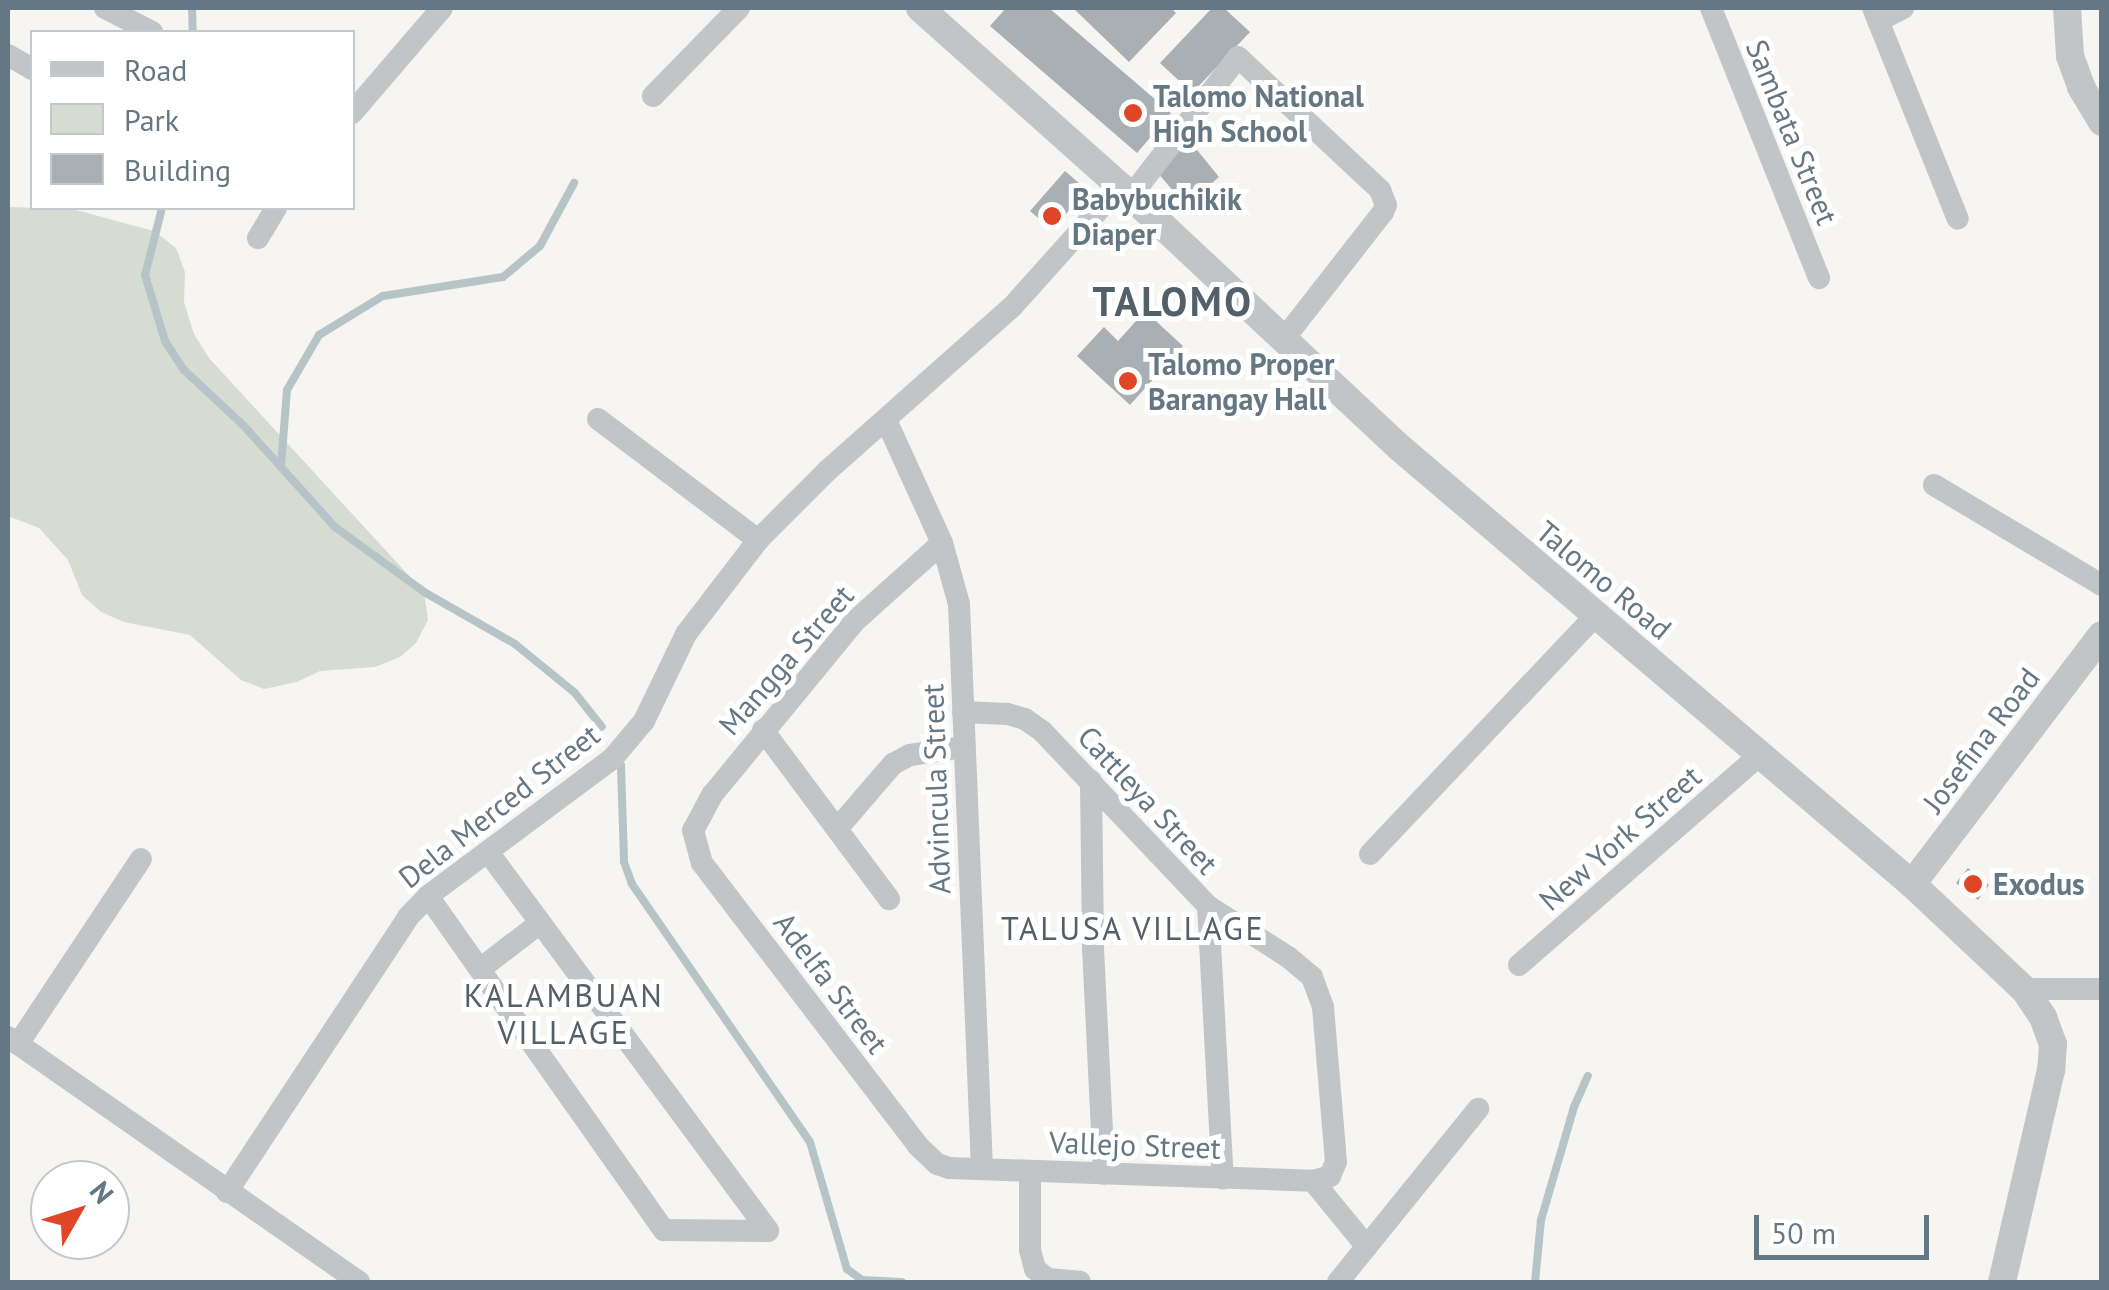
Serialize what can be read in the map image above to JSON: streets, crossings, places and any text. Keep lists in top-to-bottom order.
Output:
{
  "streets": {
    "street": [
      "Sambata Street",
      "Talomo Road",
      "Mangga Street",
      "Josefina Road",
      "Advincula Street",
      "Cattleya Street",
      "Dela Merced Street",
      "New York Street",
      "Adelfa Street",
      "Vallejo Street"
    ]
  },
  "crossings": [
    ["Talomo Road", "Josefina Road"],
    ["Talomo Road", "Dela Merced Street"],
    ["Talomo Road", "New York Street"],
    ["Mangga Street", "Advincula Street"],
    ["Mangga Street", "Adelfa Street"],
    ["Advincula Street", "Cattleya Street"],
    ["Advincula Street", "Dela Merced Street"],
    ["Advincula Street", "Vallejo Street"],
    ["Cattleya Street", "Vallejo Street"],
    ["Adelfa Street", "Vallejo Street"]
  ],
  "districts": ["TALOMO", "TALUSA VILLAGE", "KALAMBUAN VILLAGE"],
  "places": [
    "Talomo National High School",
    "Babybuchikik Diaper",
    "Talomo Proper Barangay Hall",
    "Exodus"
  ],
  "legend": ["Road", "Park", "Building"],
  "scale_bar": "50 m",
  "north": "top right"
}
